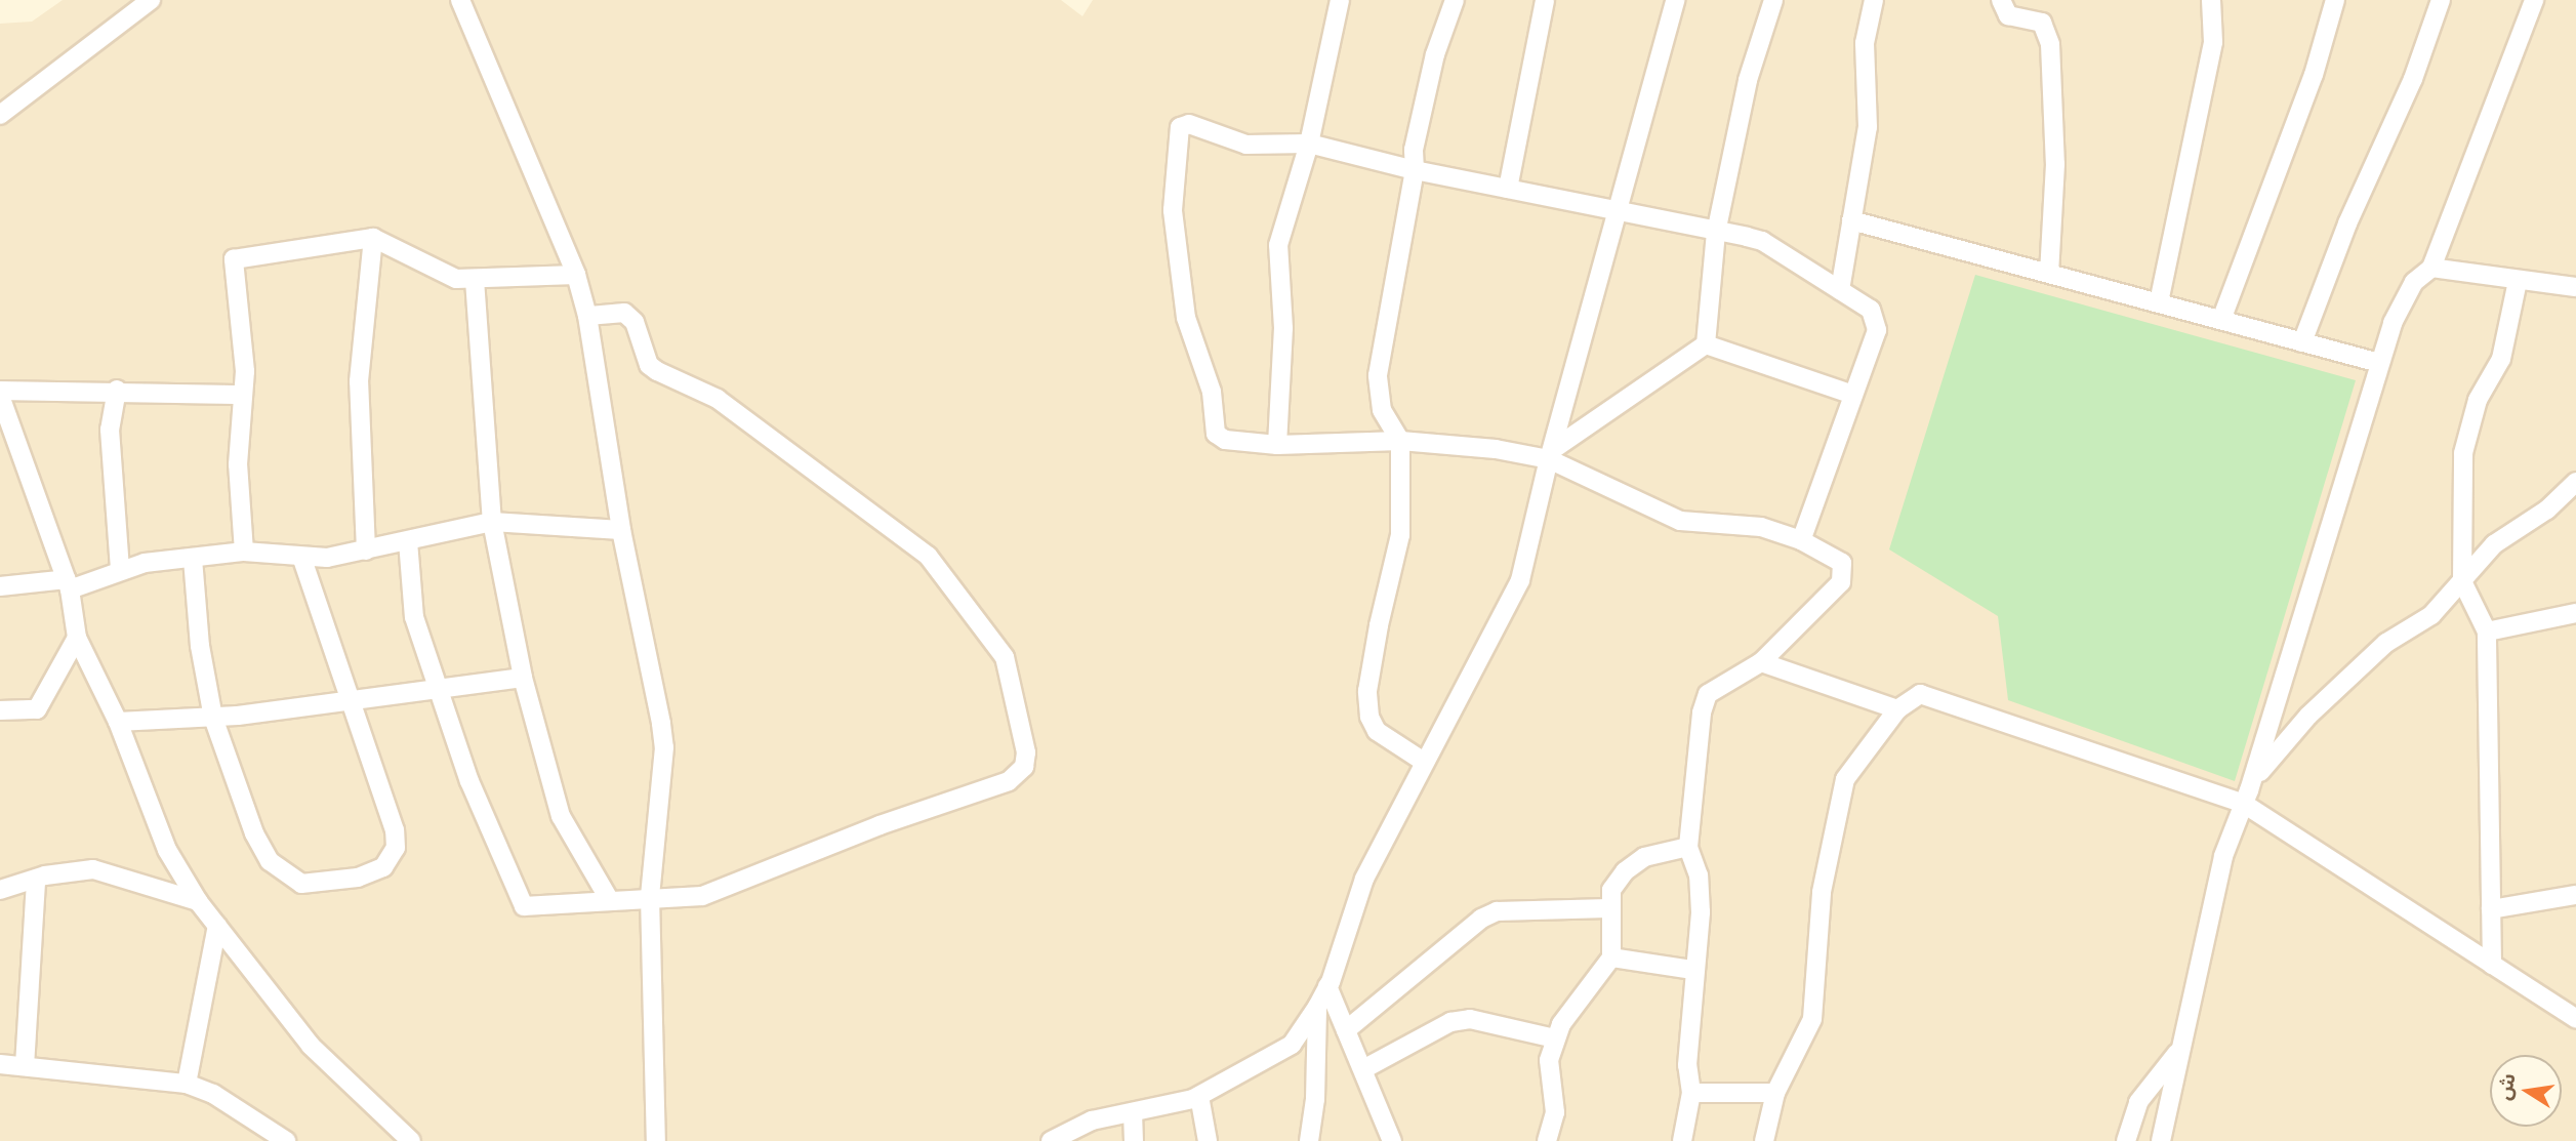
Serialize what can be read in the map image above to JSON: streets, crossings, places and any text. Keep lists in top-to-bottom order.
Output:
{
  "north": "left"
}
